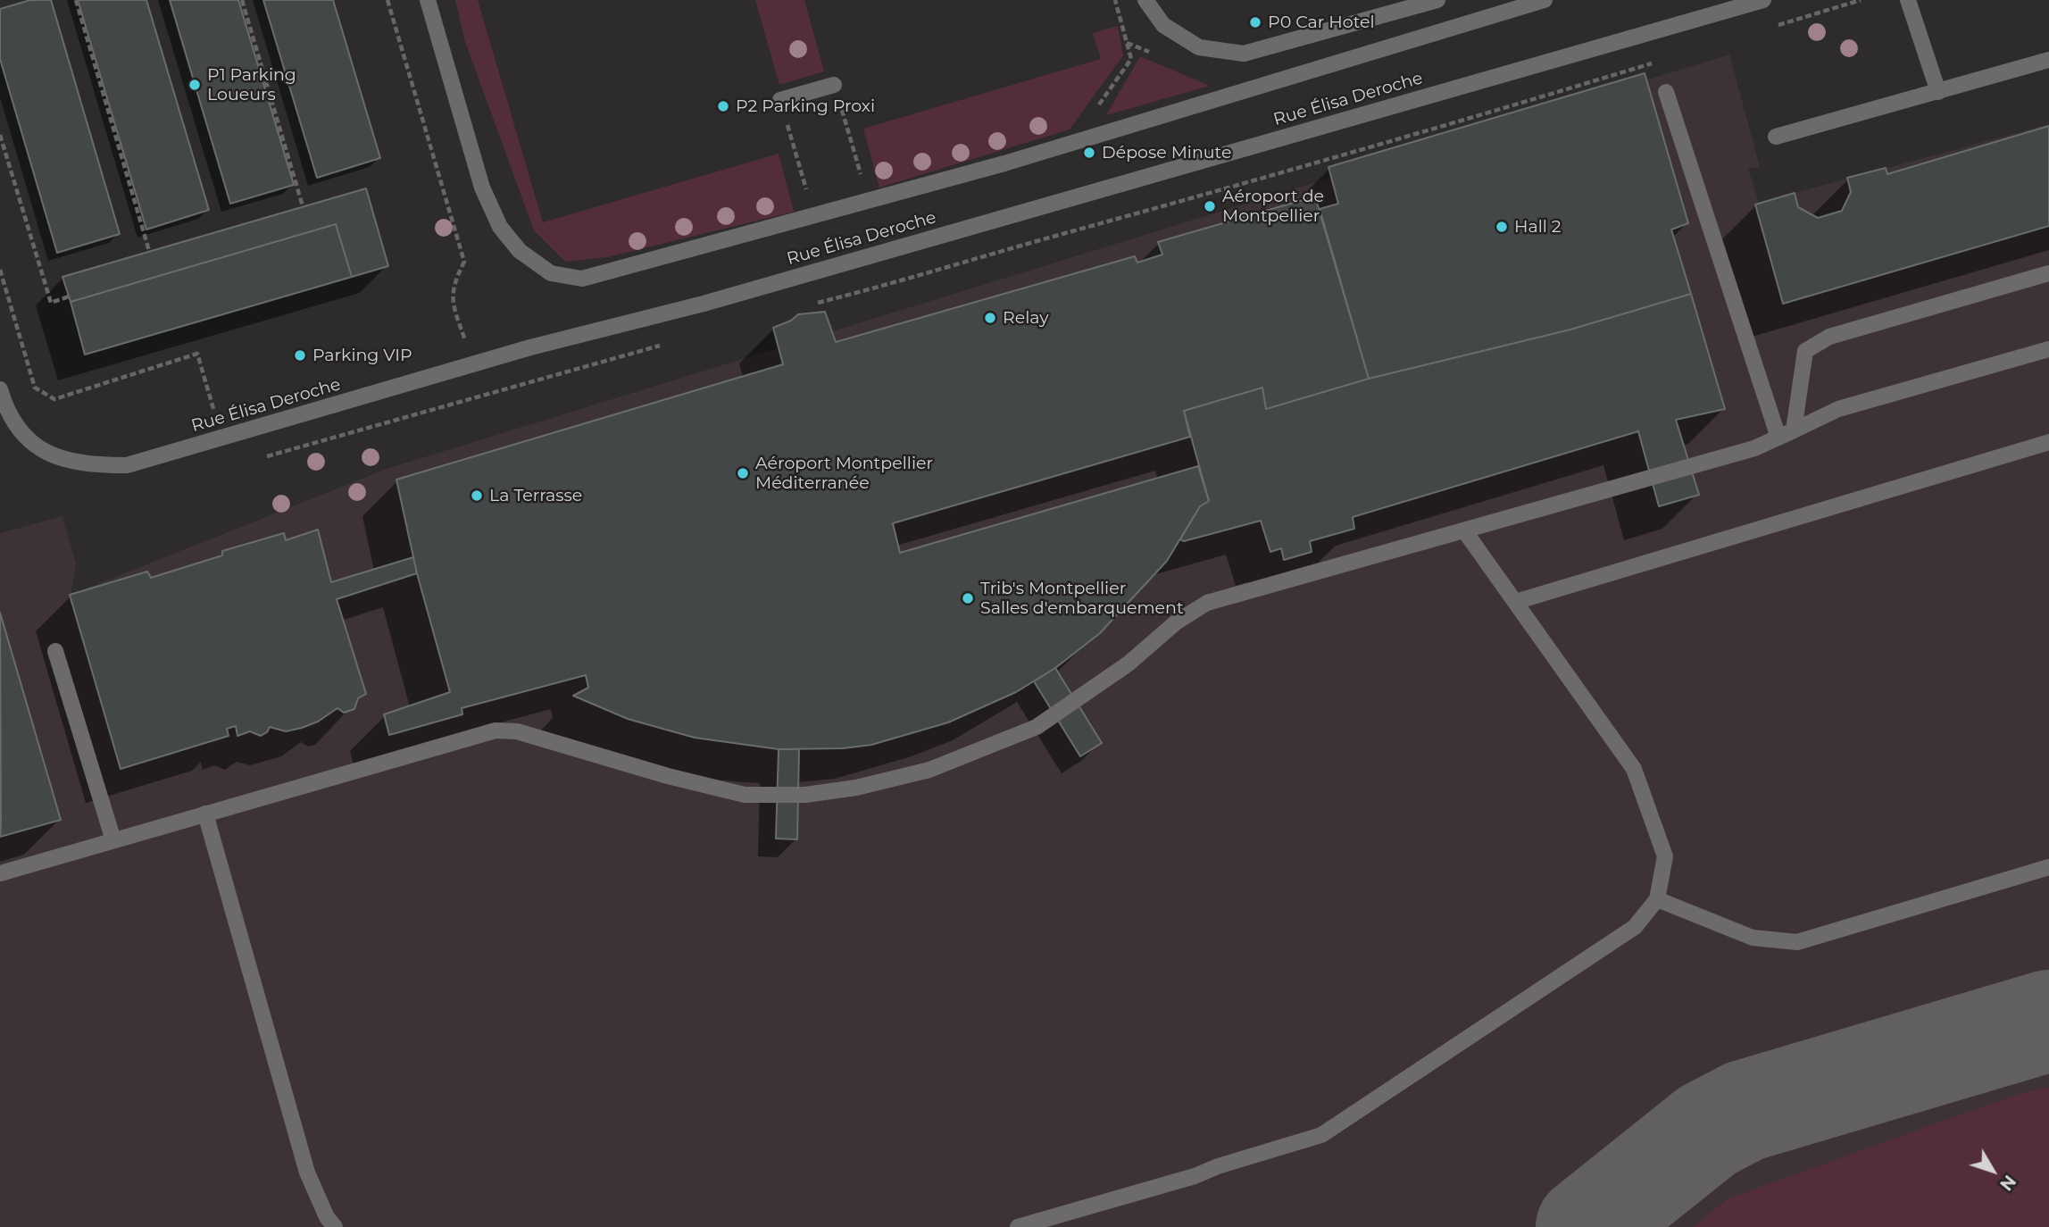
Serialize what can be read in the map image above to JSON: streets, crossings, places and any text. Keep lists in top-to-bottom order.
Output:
{
  "streets": {
    "street": ["Rue Élisa Deroche"]
  },
  "places": [
    "P0 Car Hotel",
    "P1 Parking Loueurs",
    "P2 Parking Proxi",
    "Dépose Minute",
    "Aéroport de Montpellier",
    "Hall 2",
    "Relay",
    "Parking VIP",
    "Aéroport Montpellier Méditerranée",
    "La Terrasse",
    "Trib's Montpellier Salles d'embarquement"
  ],
  "north": "bottom right"
}
